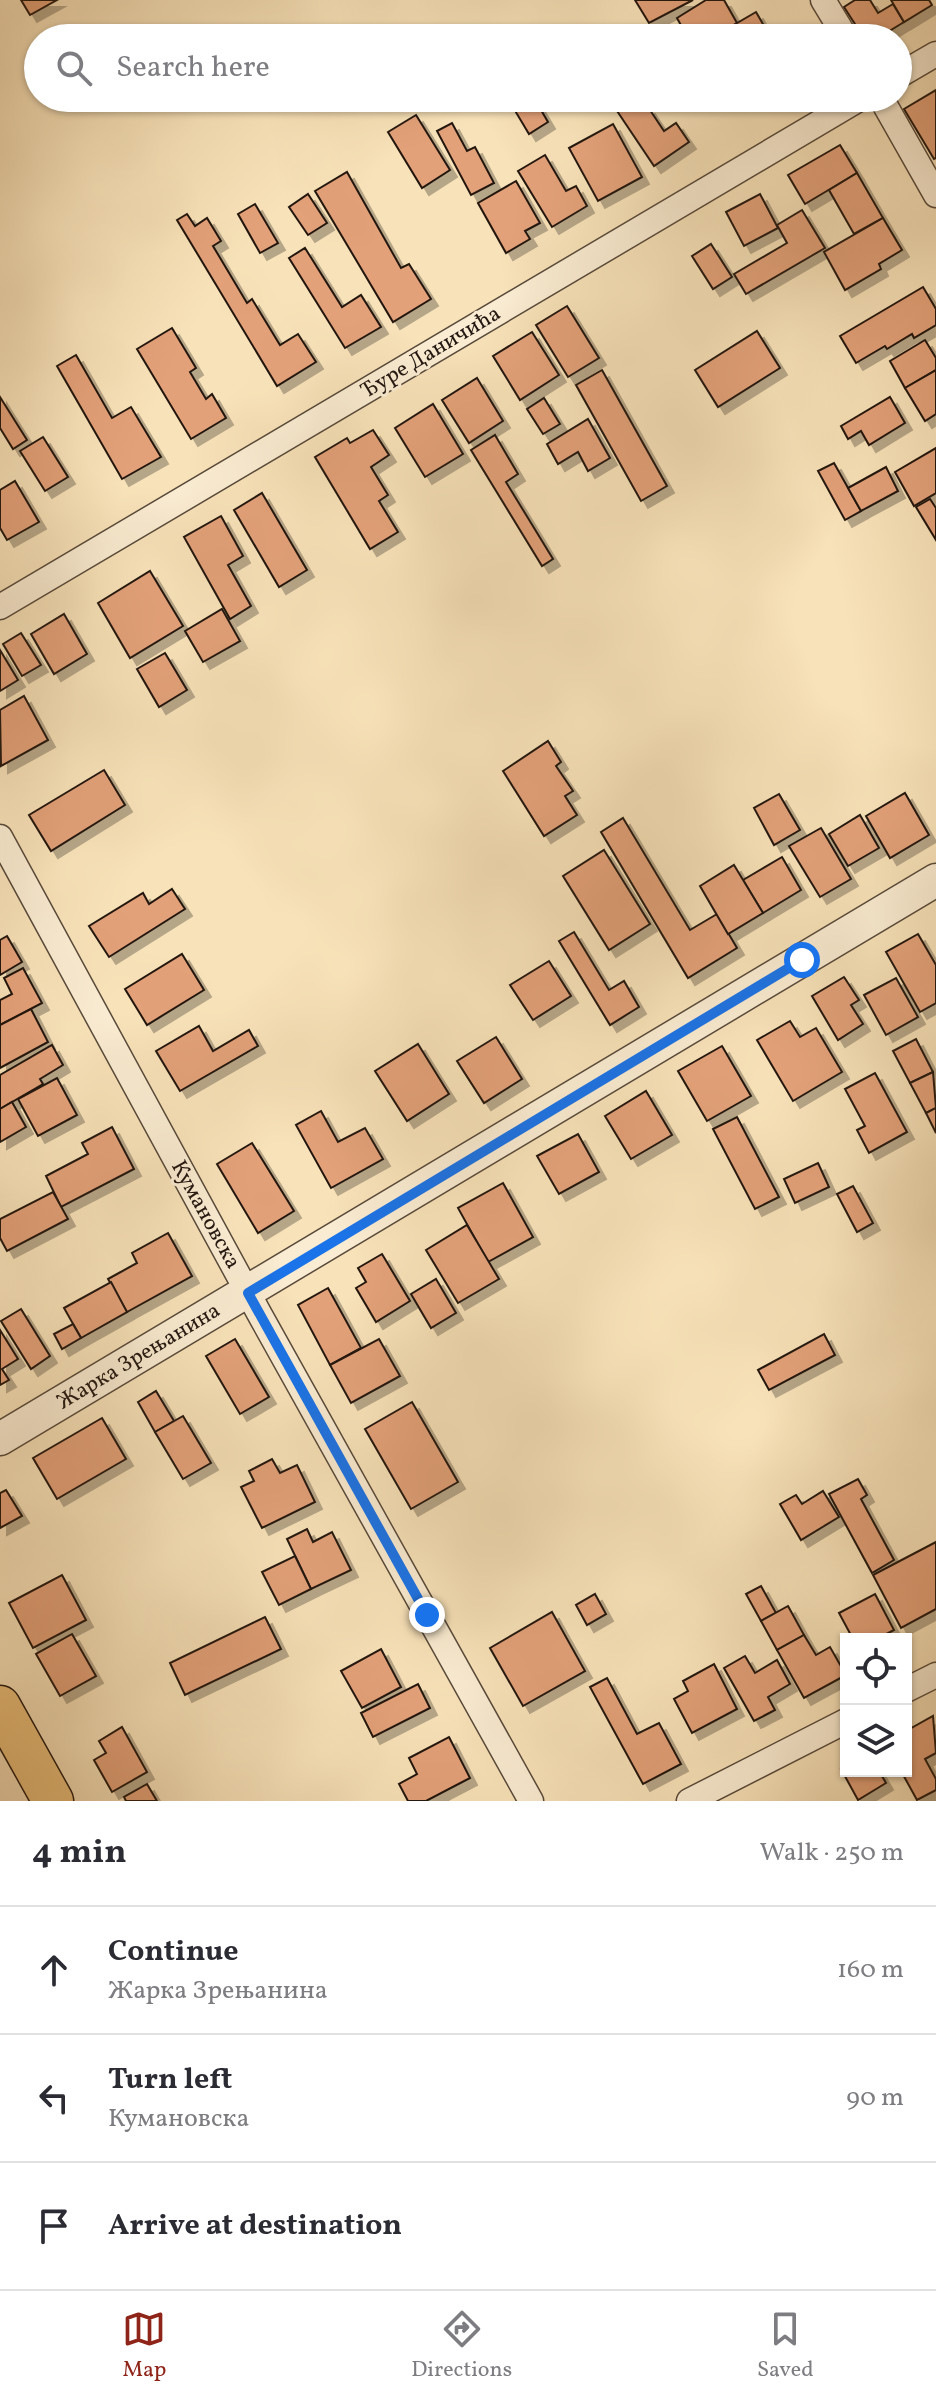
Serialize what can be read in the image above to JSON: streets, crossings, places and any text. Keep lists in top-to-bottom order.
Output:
{
  "streets": {
    "street": ["Ђуре Даничића", "Кумановска", "Жарка Зрењанина"]
  },
  "crossings": [
    ["Кумановска", "Жарка Зрењанина"]
  ],
  "page": {
    "search": "Search here",
    "heading": ["4 min", "Walk · 250 m"],
    "list": [
      ["Continue", "Жарка Зрењанина", "160 m"],
      ["Turn left", "Кумановска", "90 m"],
      "Arrive at destination"
    ],
    "nav": ["Map", "Directions", "Saved"]
  }
}
